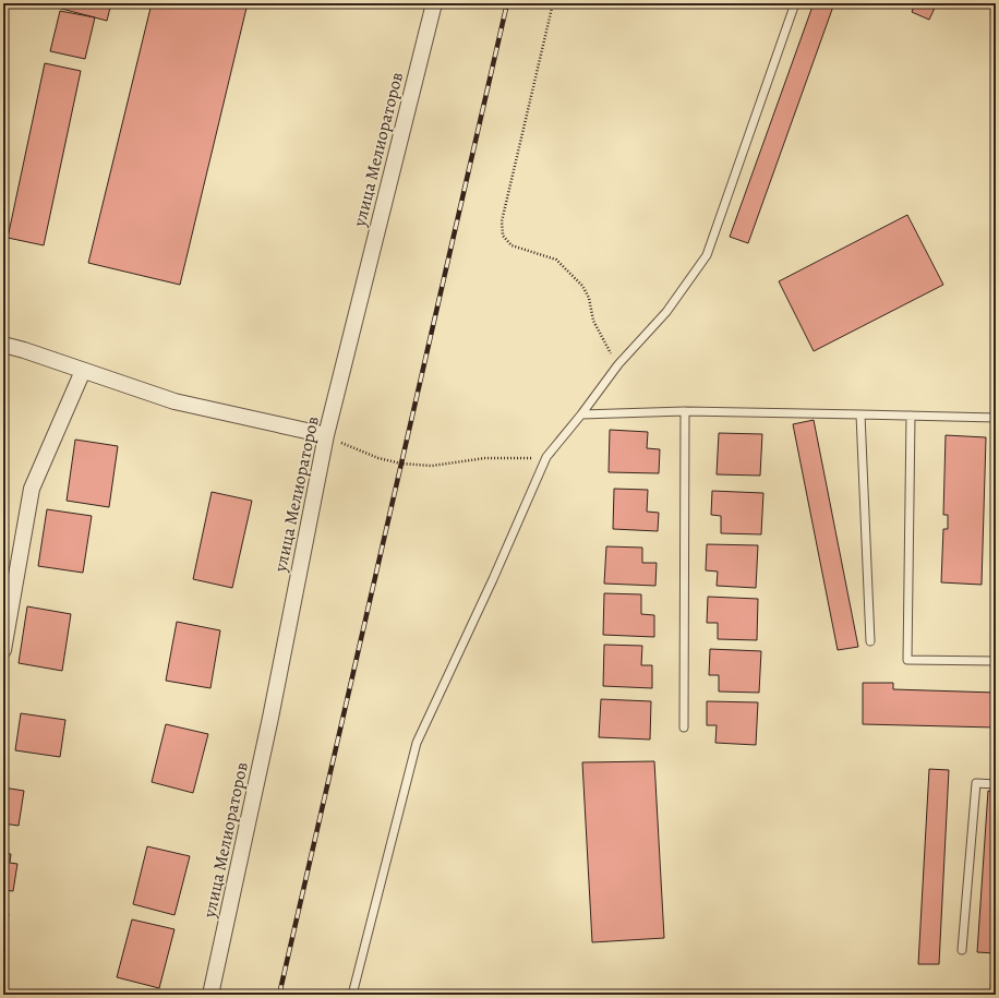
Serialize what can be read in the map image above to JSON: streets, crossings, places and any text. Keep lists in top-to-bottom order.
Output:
{
  "streets": {
    "street": ["улица Мелиораторов"]
  }
}
